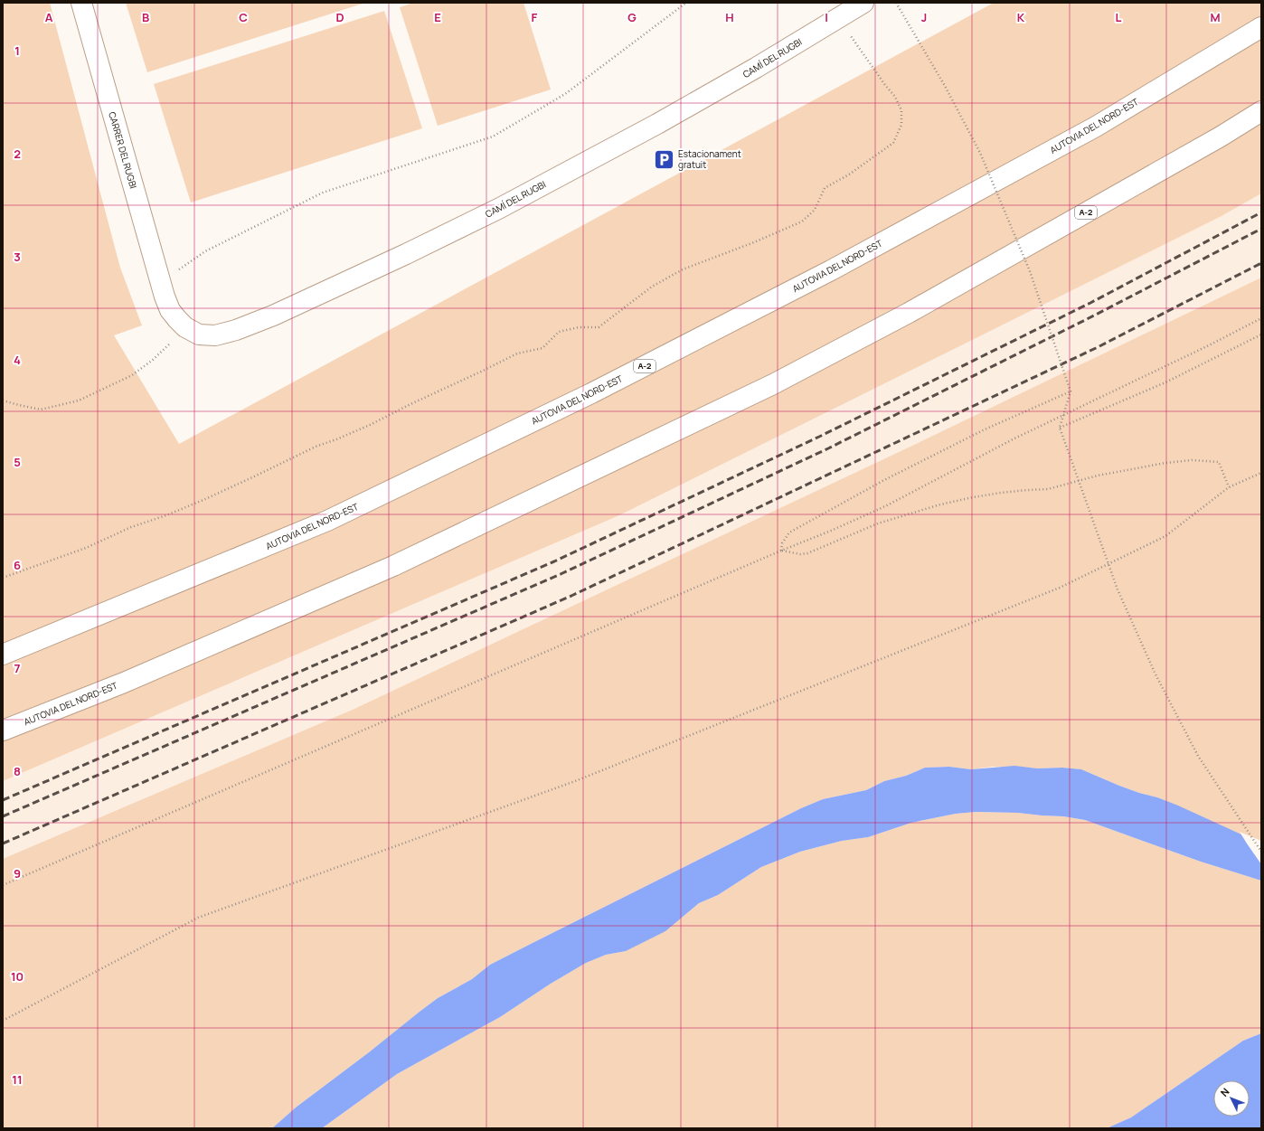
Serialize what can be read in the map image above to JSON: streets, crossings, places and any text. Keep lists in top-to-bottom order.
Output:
{
  "streets": {
    "main road": [
      "CAMÍ DEL RUGBI",
      "AUTOVIA DEL NORD-EST",
      "CARRER DEL RUGBI",
      "A-2"
    ]
  },
  "crossings": [
    ["CAMÍ DEL RUGBI", "CARRER DEL RUGBI"]
  ],
  "places": {
    "parking": ["Estacionament gratuit"]
  },
  "north": "top left",
  "grid": {
    "columns": [
      "A",
      "B",
      "C",
      "D",
      "E",
      "F",
      "G",
      "H",
      "I",
      "J",
      "K",
      "L",
      "M"
    ],
    "rows": [
      "1",
      "2",
      "3",
      "4",
      "5",
      "6",
      "7",
      "8",
      "9",
      "10",
      "11"
    ]
  }
}
